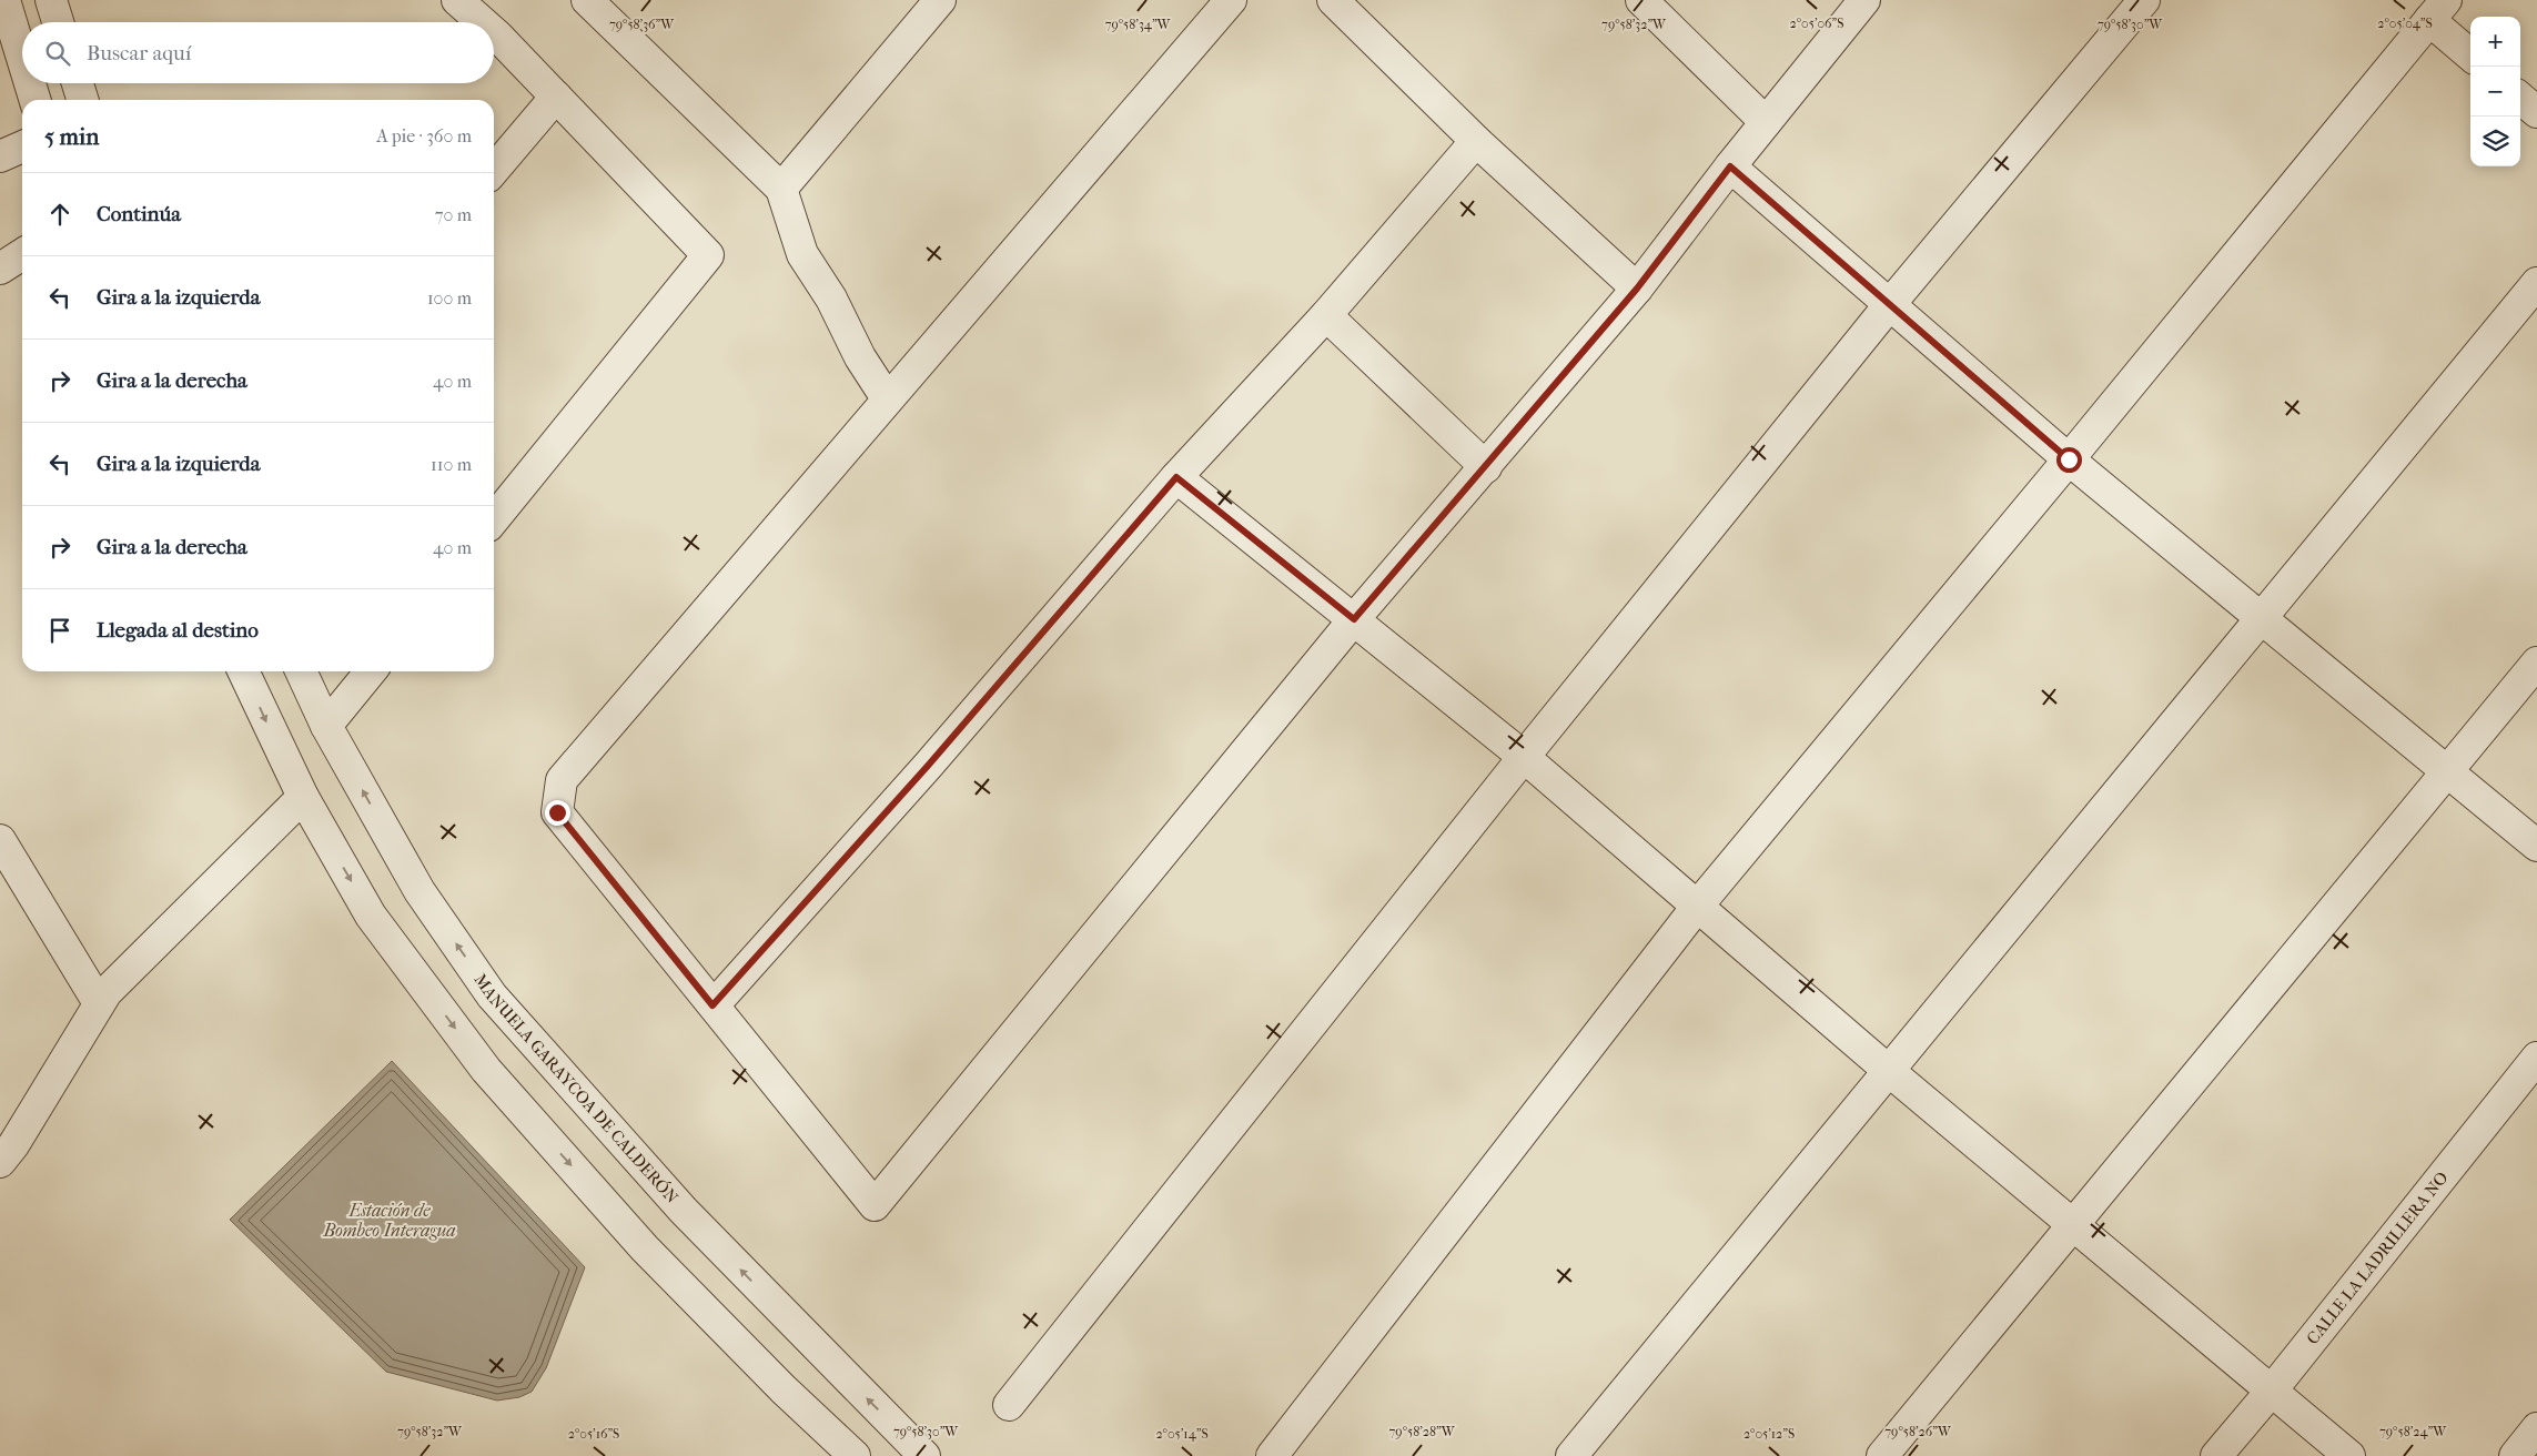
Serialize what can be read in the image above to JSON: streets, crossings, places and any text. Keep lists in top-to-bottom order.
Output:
{
  "streets": {
    "street": ["MANUELA GARAYCOA DE CALDERÓN", "CALLE LA LADRILLERA NO"]
  },
  "water": ["Estación de Bombeo Interagua"],
  "page": {
    "map_buttons": ["+", "−"],
    "search": "Buscar aquí",
    "heading": ["5 min", "A pie · 360 m"],
    "list": [
      ["Continúa", "70 m"],
      ["Gira a la izquierda", "100 m"],
      ["Gira a la derecha", "40 m"],
      ["Gira a la izquierda", "110 m"],
      ["Gira a la derecha", "40 m"],
      "Llegada al destino"
    ]
  },
  "coordinates": [
    "2°05'06\"S",
    "2°05'04\"S",
    "79°58'36\"W",
    "79°58'34\"W",
    "79°58'32\"W",
    "79°58'30\"W",
    "79°58'28\"W",
    "79°58'26\"W",
    "79°58'24\"W",
    "2°05'16\"S",
    "2°05'14\"S",
    "2°05'12\"S"
  ]
}
